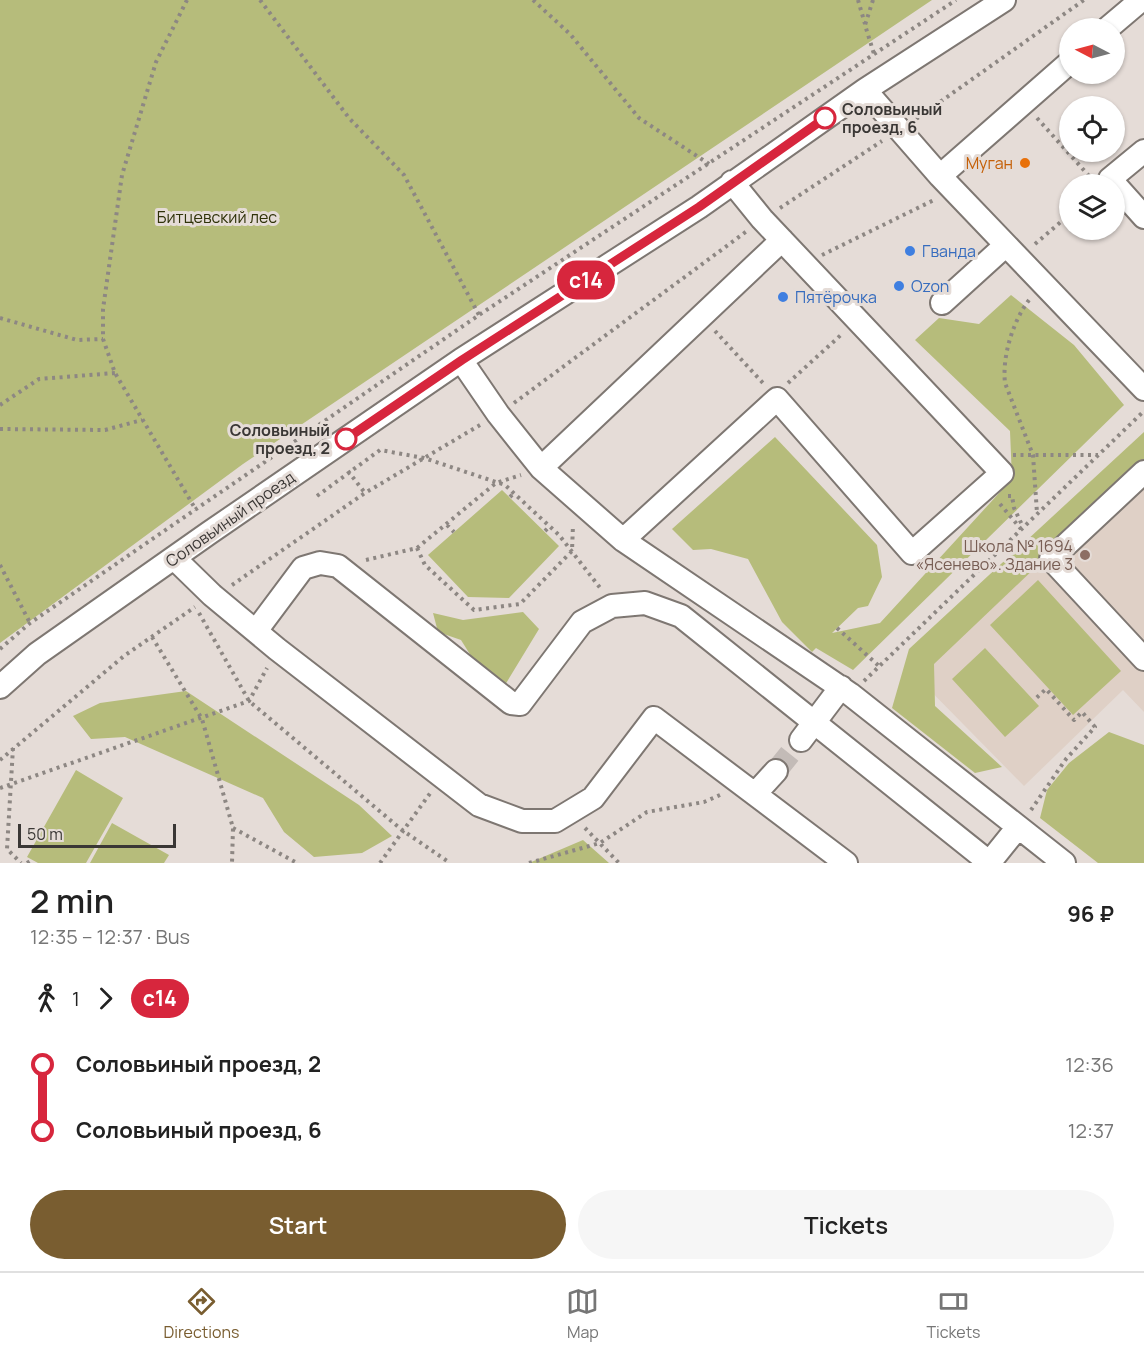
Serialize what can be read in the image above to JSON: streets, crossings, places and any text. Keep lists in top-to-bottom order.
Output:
{
  "streets": {
    "street": ["Соловьиный проезд"]
  },
  "parks": ["Битцевский лес"],
  "places": [
    "Соловьиный проезд, 6",
    "Муган",
    "Гванда",
    "Ozon",
    "Пятёрочка",
    "Соловьиный проезд, 2",
    "Школа № 1694 «Ясенево». Здание 3"
  ],
  "lines": ["bus line с14"],
  "scale_bar": "50 m",
  "north": "left",
  "page": {
    "on_map": "с14",
    "scale": "50 m",
    "heading": ["2 min", "12:35 – 12:37 · Bus", "96 ₽"],
    "legs": ["1", "с14"],
    "list": [
      {
        "name": "Соловьиный проезд, 2",
        "value": "12:36"
      },
      {
        "name": "Соловьиный проезд, 6",
        "value": "12:37"
      }
    ],
    "buttons": ["Start", "Tickets"],
    "tabs": ["Directions", "Map", "Tickets"]
  }
}
